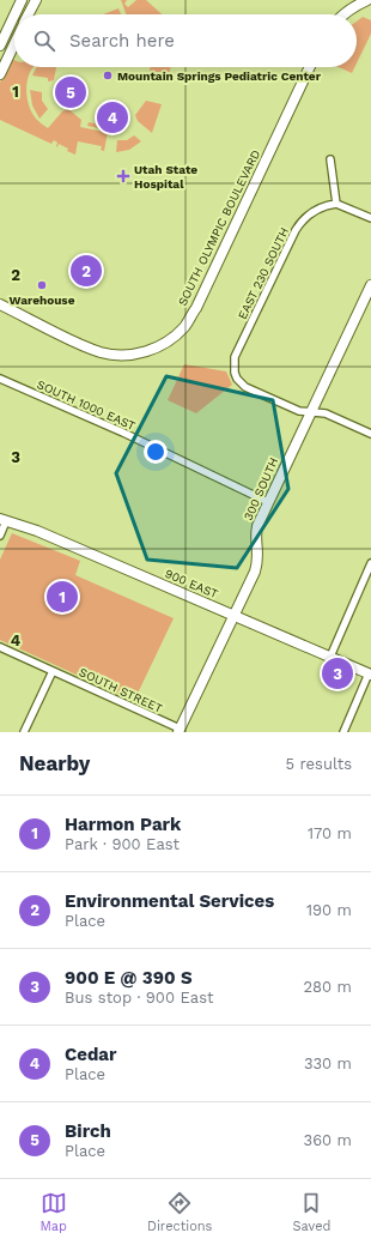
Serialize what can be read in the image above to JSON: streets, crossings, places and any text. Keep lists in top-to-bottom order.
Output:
{
  "streets": {
    "street": [
      "SOUTH OLYMPIC BOULEVARD",
      "EAST 230 SOUTH",
      "SOUTH 1000 EAST",
      "300 SOUTH",
      "900 EAST",
      "SOUTH STREET"
    ]
  },
  "crossings": [
    ["EAST 230 SOUTH", "300 SOUTH"],
    ["SOUTH 1000 EAST", "300 SOUTH"],
    ["300 SOUTH", "900 EAST"],
    ["300 SOUTH", "SOUTH STREET"]
  ],
  "places": {
    "other": ["Mountain Springs Pediatric Center", "Warehouse"],
    "health": ["Utah State Hospital"]
  },
  "page": {
    "search": "Search here",
    "pins": [
      "5",
      "4",
      "2",
      "1",
      "3"
    ],
    "heading": ["Nearby", "5 results"],
    "list": [
      {
        "mark": "1",
        "name": "Harmon Park",
        "note": "Park · 900 East",
        "value": "170 m"
      },
      {
        "mark": "2",
        "name": "Environmental Services",
        "note": "Place",
        "value": "190 m"
      },
      {
        "mark": "3",
        "name": "900 E @ 390 S",
        "note": "Bus stop · 900 East",
        "value": "280 m"
      },
      {
        "mark": "4",
        "name": "Cedar",
        "note": "Place",
        "value": "330 m"
      },
      {
        "mark": "5",
        "name": "Birch",
        "note": "Place",
        "value": "360 m"
      }
    ],
    "nav": ["Map", "Directions", "Saved"]
  },
  "grid": {
    "rows": [
      "1",
      "2",
      "3",
      "4"
    ]
  }
}
